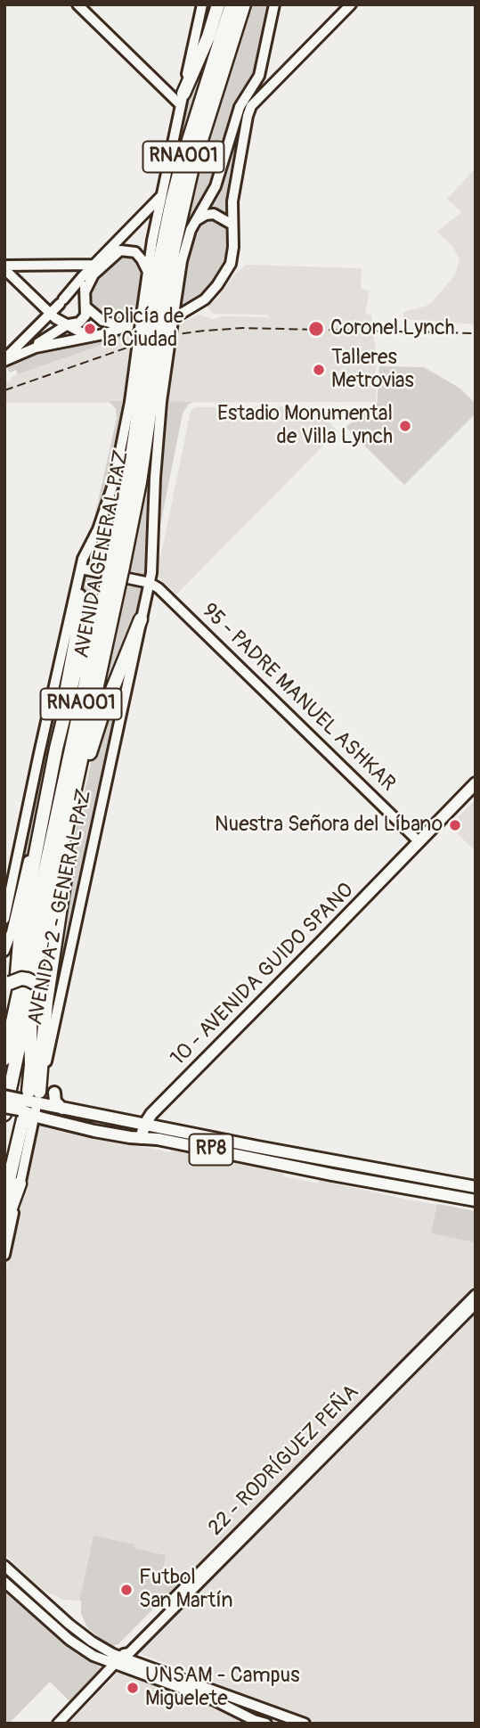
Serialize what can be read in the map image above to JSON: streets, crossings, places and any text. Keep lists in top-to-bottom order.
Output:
{
  "streets": {
    "highway": ["RNA001", "AVENIDA GENERAL PAZ"],
    "main road": ["10 - AVENIDA GUIDO SPANO", "RP8"],
    "street": ["95 - PADRE MANUEL ASHKAR", "AVENIDA 2 - GENERAL PAZ", "22 - RODRÍGUEZ PEÑA"]
  },
  "crossings": [
    ["AVENIDA GENERAL PAZ", "AVENIDA 2 - GENERAL PAZ"],
    ["95 - PADRE MANUEL ASHKAR", "AVENIDA 2 - GENERAL PAZ"],
    ["95 - PADRE MANUEL ASHKAR", "10 - AVENIDA GUIDO SPANO"],
    ["AVENIDA 2 - GENERAL PAZ", "RP8"],
    ["10 - AVENIDA GUIDO SPANO", "RP8"]
  ],
  "places": [
    "Policía de la Ciudad",
    "Coronel Lynch",
    "Talleres Metrovias",
    "Estadio Monumental de Villa Lynch",
    "Nuestra Señora del Líbano",
    "Futbol San Martín",
    "UNSAM - Campus Miguelete"
  ]
}
